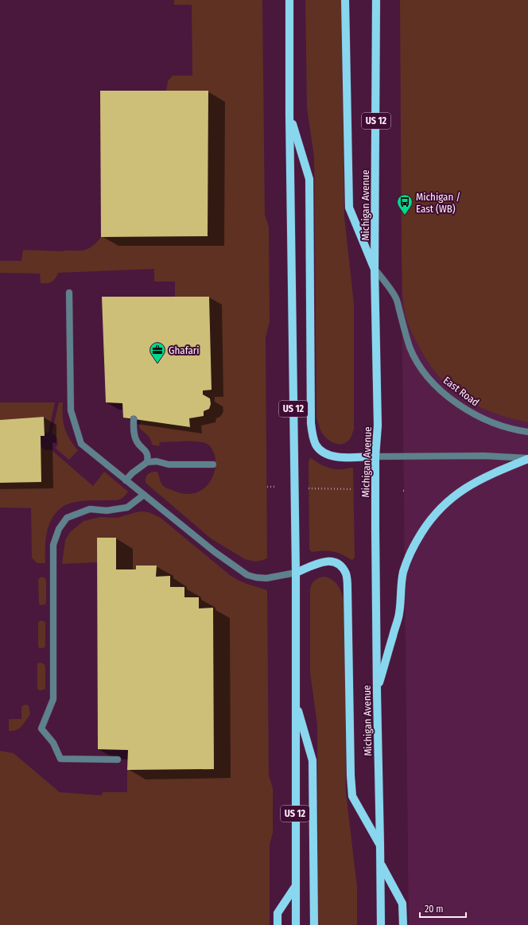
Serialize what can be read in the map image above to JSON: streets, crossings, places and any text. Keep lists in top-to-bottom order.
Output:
{
  "streets": {
    "main road": ["US 12", "Michigan Avenue"],
    "street": ["East Road"]
  },
  "crossings": [
    ["Michigan Avenue", "East Road"]
  ],
  "places": {
    "bus stop": ["Michigan / East (WB)"],
    "office": ["Ghafari"]
  },
  "scale_bar": "20 m"
}
